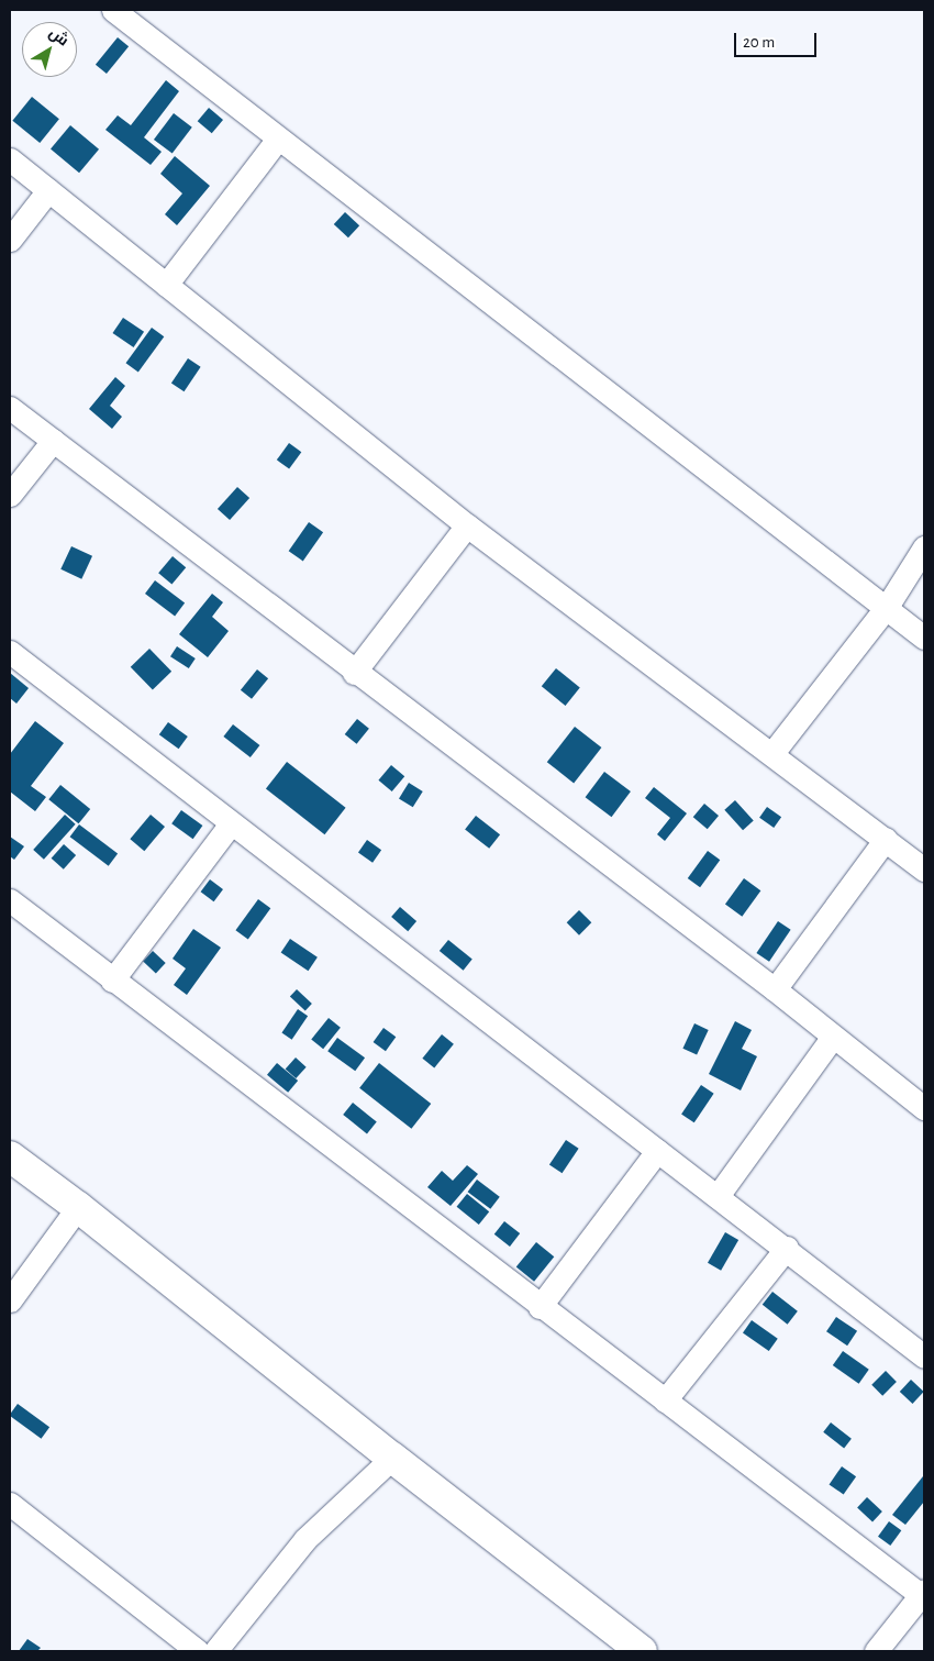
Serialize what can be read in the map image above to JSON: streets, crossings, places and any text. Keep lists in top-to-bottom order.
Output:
{
  "scale_bar": "20 m",
  "north": "top right"
}
